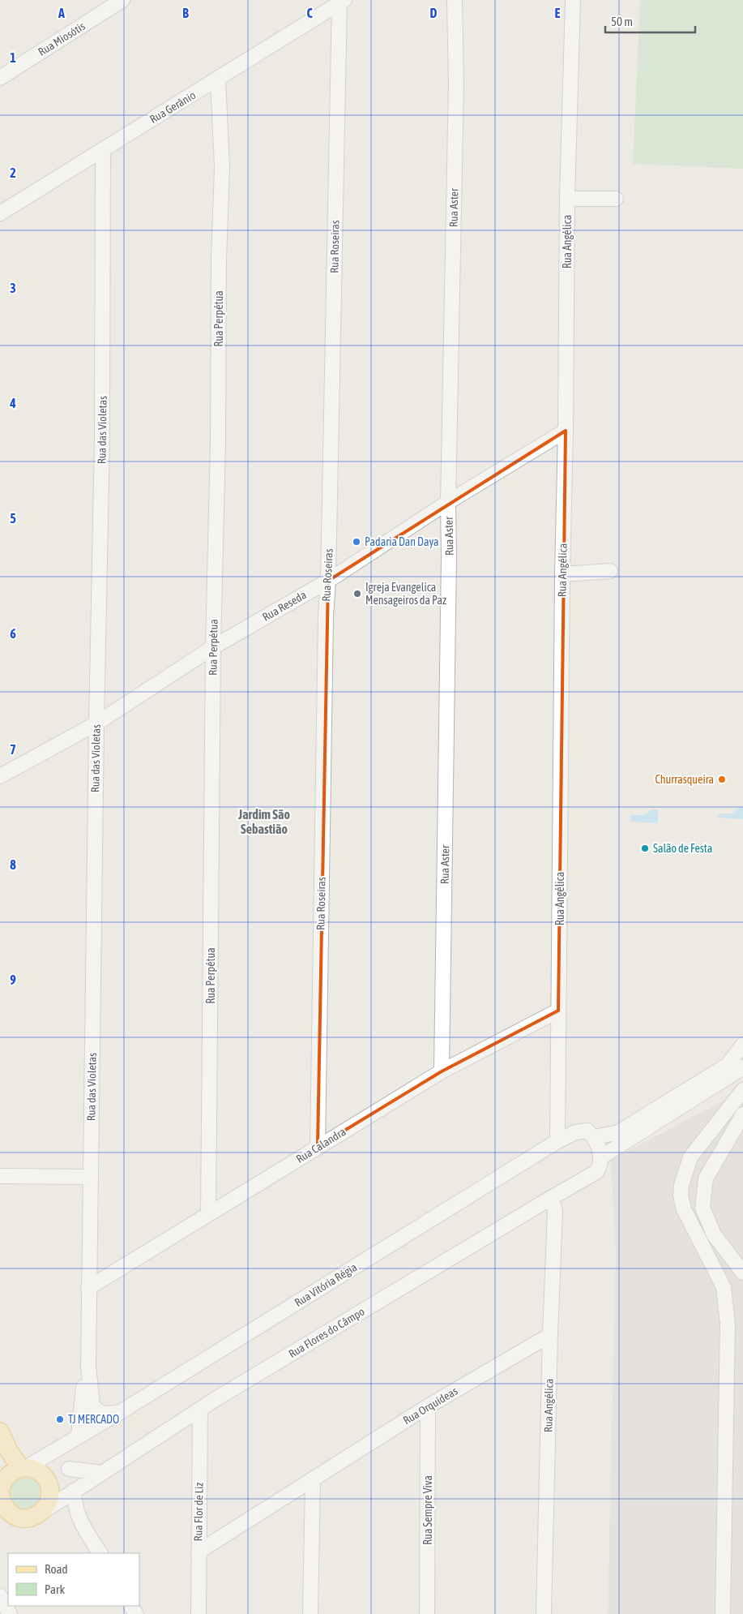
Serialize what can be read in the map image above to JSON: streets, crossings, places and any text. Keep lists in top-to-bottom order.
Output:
{
  "streets": {
    "street": [
      "Rua Miosótis",
      "Rua Gerânio",
      "Rua Aster",
      "Rua Angélica",
      "Rua Roseiras",
      "Rua Perpétua",
      "Rua das Violetas",
      "Rua Reseda",
      "Rua Calandra",
      "Rua Vitória Régia",
      "Rua Flores do Câmpo",
      "Rua Orquídeas",
      "Rua Sempre Viva",
      "Rua Flor de Liz"
    ]
  },
  "crossings": [
    ["Rua Gerânio", "Rua Roseiras"],
    ["Rua Gerânio", "Rua Perpétua"],
    ["Rua Gerânio", "Rua das Violetas"],
    ["Rua Aster", "Rua Reseda"],
    ["Rua Aster", "Rua Calandra"],
    ["Rua Angélica", "Rua Reseda"],
    ["Rua Angélica", "Rua Calandra"],
    ["Rua Angélica", "Rua Vitória Régia"],
    ["Rua Angélica", "Rua Flores do Câmpo"],
    ["Rua Angélica", "Rua Orquídeas"],
    ["Rua Roseiras", "Rua Reseda"],
    ["Rua Roseiras", "Rua Calandra"],
    ["Rua Perpétua", "Rua Reseda"],
    ["Rua Perpétua", "Rua Calandra"],
    ["Rua das Violetas", "Rua Reseda"],
    ["Rua das Violetas", "Rua Calandra"],
    ["Rua das Violetas", "Rua Vitória Régia"],
    ["Rua Vitória Régia", "Rua Flores do Câmpo"],
    ["Rua Flores do Câmpo", "Rua Flor de Liz"],
    ["Rua Orquídeas", "Rua Sempre Viva"],
    ["Rua Orquídeas", "Rua Flor de Liz"]
  ],
  "districts": ["Jardim São Sebastião"],
  "places": [
    "Padaria Dan Daya",
    "Igreja Evangelica Mensageiros da Paz",
    "Churrasqueira",
    "Salão de Festa",
    "TJ MERCADO"
  ],
  "legend": ["Road", "Park"],
  "scale_bar": "50 m",
  "grid": {
    "columns": [
      "A",
      "B",
      "C",
      "D",
      "E"
    ],
    "rows": [
      "1",
      "2",
      "3",
      "4",
      "5",
      "6",
      "7",
      "8",
      "9"
    ]
  }
}
